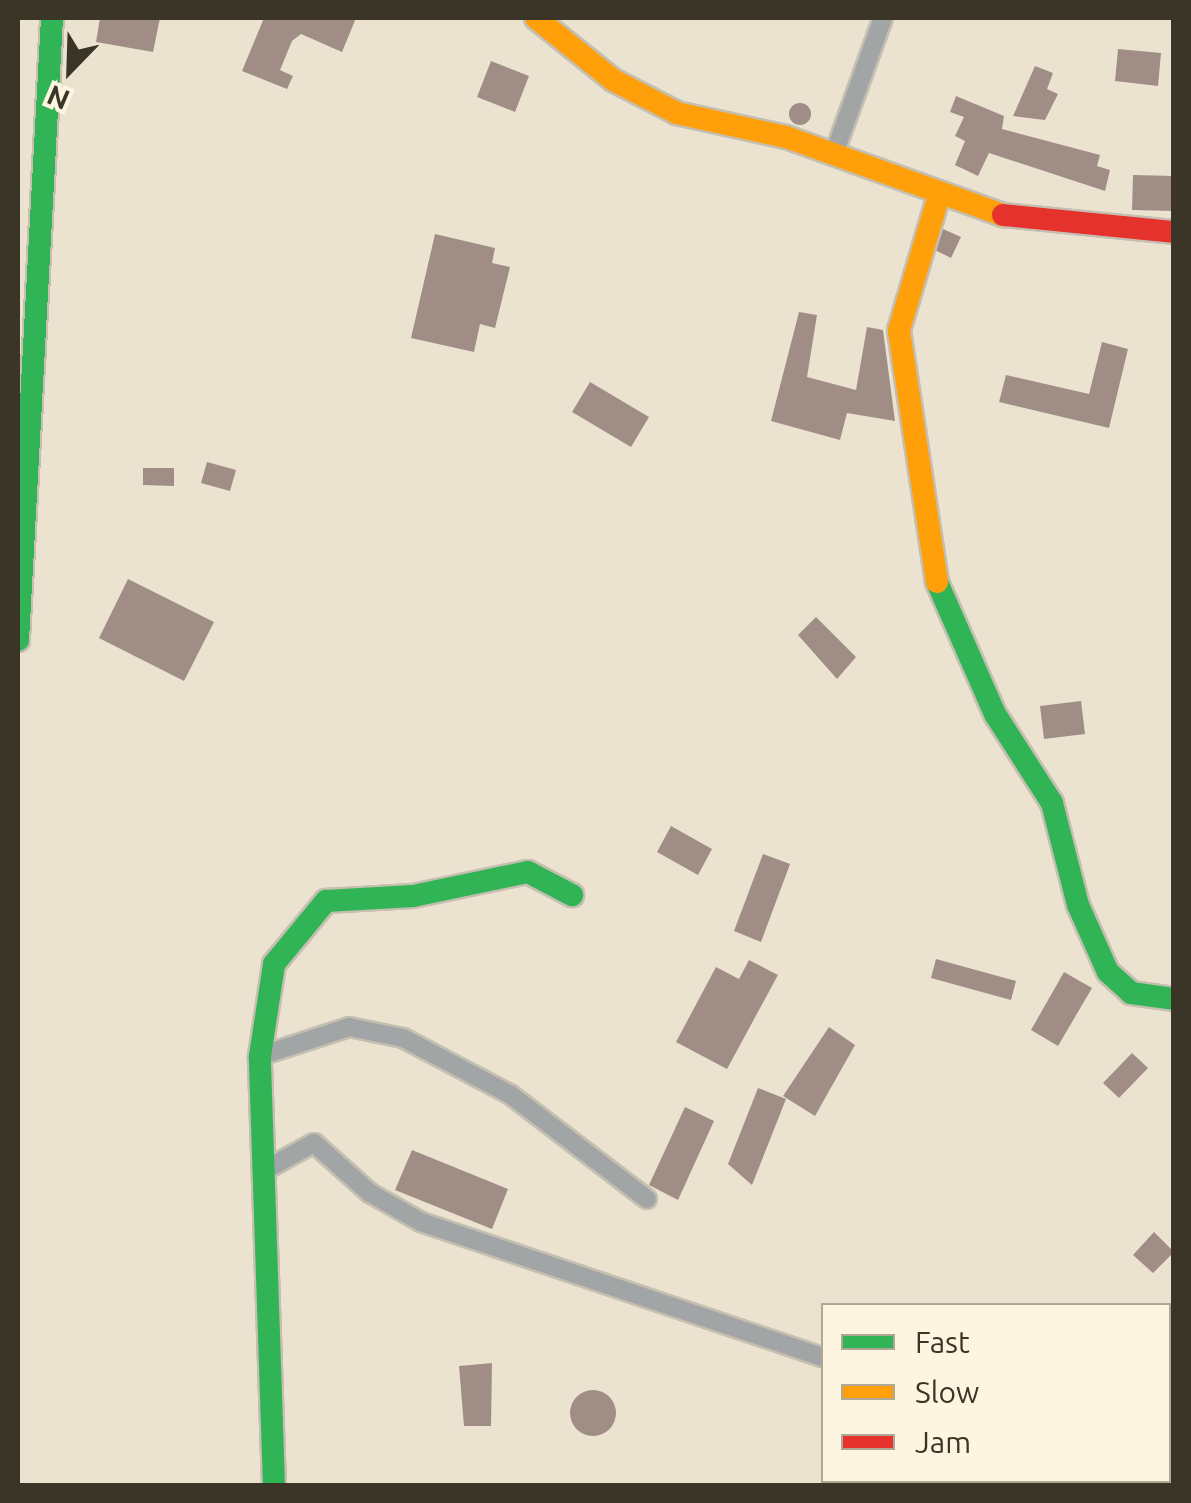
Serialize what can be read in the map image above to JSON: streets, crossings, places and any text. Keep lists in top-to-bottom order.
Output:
{
  "legend": ["Fast", "Slow", "Jam"],
  "north": "bottom left"
}
